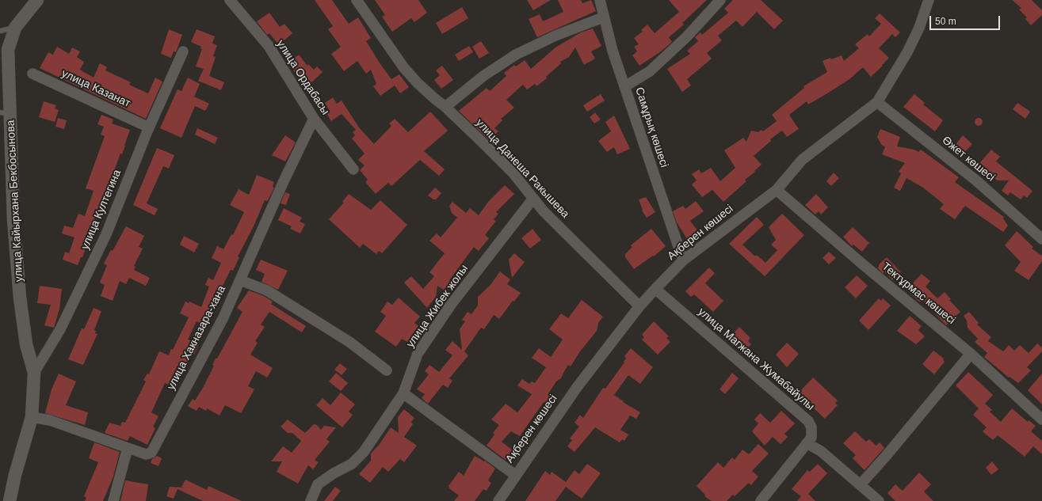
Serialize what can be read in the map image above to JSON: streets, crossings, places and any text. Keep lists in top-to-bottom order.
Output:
{
  "streets": {
    "street": [
      "улица Ордабасы",
      "улица Казанат",
      "Самұрық көшесі",
      "Өжет көшесі",
      "улица Данеша Ракышева",
      "улица Кайырхана Бекбосынова",
      "улица Култегина",
      "Ақберен көшесі",
      "Тектұрмас көшесі",
      "улица Жибек жолы",
      "улица Хакназара-хана",
      "улица Магжана Жумабайулы"
    ]
  },
  "crossings": [
    ["улица Ордабасы", "улица Хакназара-хана"],
    ["улица Казанат", "улица Култегина"],
    ["Самұрық көшесі", "Ақберен көшесі"],
    ["Өжет көшесі", "Ақберен көшесі"],
    ["улица Данеша Ракышева", "Ақберен көшесі"],
    ["улица Данеша Ракышева", "улица Жибек жолы"],
    ["улица Кайырхана Бекбосынова", "улица Култегина"],
    ["улица Кайырхана Бекбосынова", "улица Хакназара-хана"],
    ["Ақберен көшесі", "Тектұрмас көшесі"],
    ["Ақберен көшесі", "улица Магжана Жумабайулы"]
  ],
  "scale_bar": "50 m"
}
